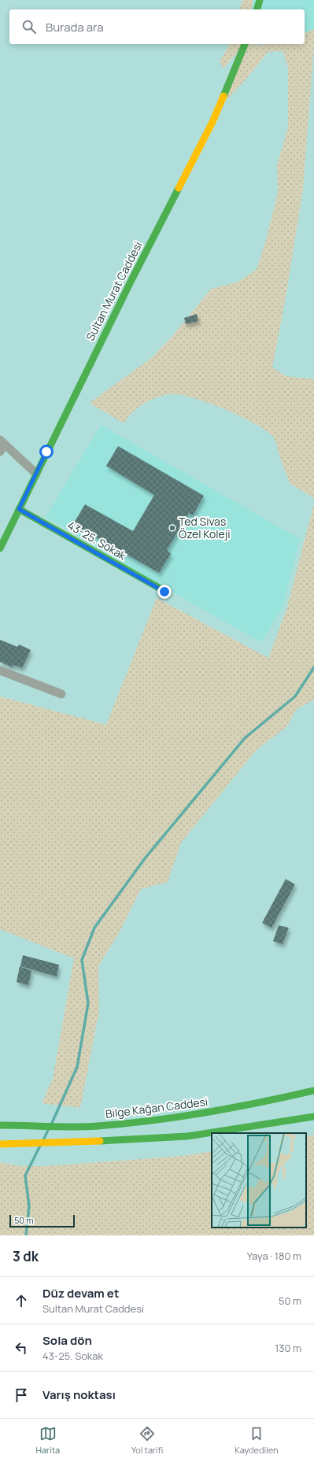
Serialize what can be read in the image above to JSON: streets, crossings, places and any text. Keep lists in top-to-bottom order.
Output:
{
  "streets": {
    "street": ["Sultan Murat Caddesi", "43-25. Sokak", "Bilge Kağan Caddesi"]
  },
  "crossings": [
    ["Sultan Murat Caddesi", "43-25. Sokak"]
  ],
  "places": ["Ted Sivas Özel Koleji"],
  "scale_bar": "50 m",
  "page": {
    "search": "Burada ara",
    "scale": "50 m",
    "heading": ["3 dk", "Yaya · 180 m"],
    "list": [
      ["Düz devam et", "Sultan Murat Caddesi", "50 m"],
      ["Sola dön", "43-25. Sokak", "130 m"],
      "Varış noktası"
    ],
    "nav": ["Harita", "Yol tarifi", "Kaydedilen"]
  }
}
